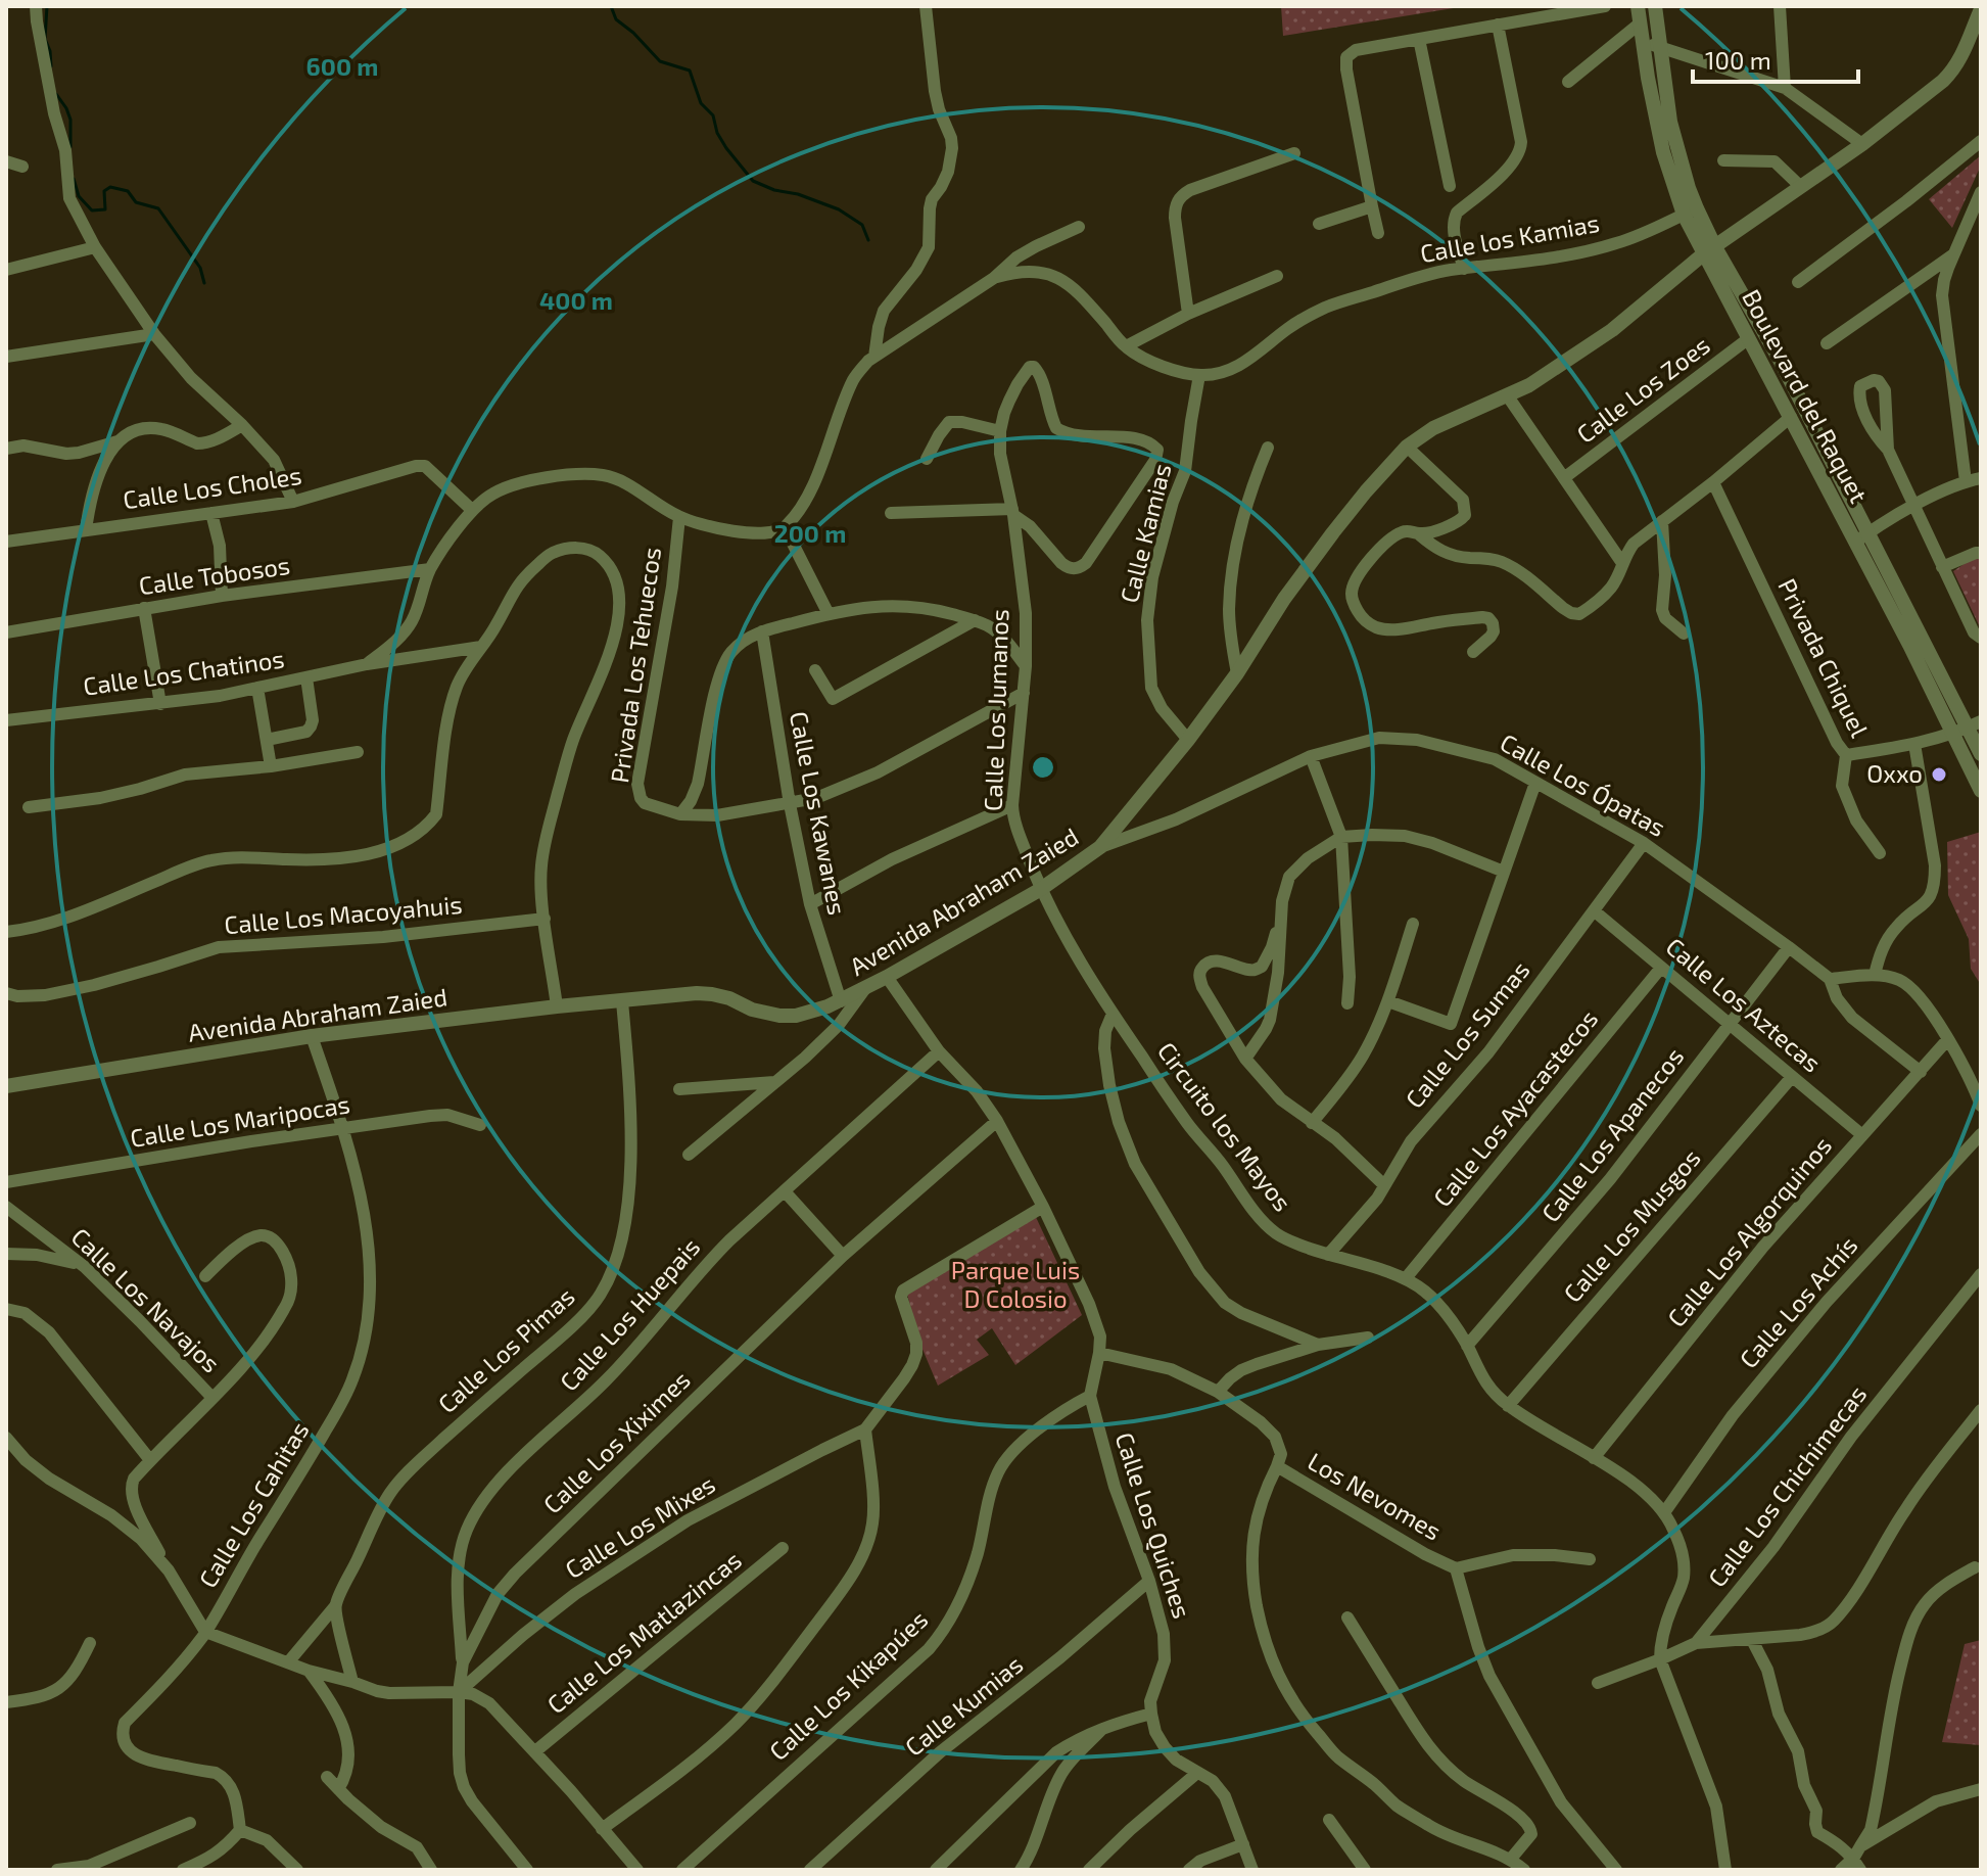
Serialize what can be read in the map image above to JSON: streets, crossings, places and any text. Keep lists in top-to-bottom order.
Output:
{
  "streets": {
    "street": [
      "Calle los Kamias",
      "Calle Los Zoes",
      "Boulevard del Raquet",
      "Calle Los Choles",
      "Calle Kamias",
      "Calle Tobosos",
      "Privada Chiquel",
      "Privada Los Tehuecos",
      "Calle Los Chatinos",
      "Calle Los Jumanos",
      "Calle Los Ópatas",
      "Calle Los Kawanes",
      "Avenida Abraham Zaied",
      "Calle Los Macoyahuis",
      "Calle Los Aztecas",
      "Calle Los Sumas",
      "Calle Los Ayacastecos",
      "Calle Los Maripocas",
      "Circuito los Mayos",
      "Calle Los Apanecos",
      "Calle Los Musgos",
      "Calle Los Algorquinos",
      "Calle Los Navajos",
      "Calle Los Achís",
      "Calle Los Huepais",
      "Calle Los Pimas",
      "Calle Los Xiximes",
      "Calle Los Chichimecas",
      "Los Nevomes",
      "Calle Los Cahitas",
      "Calle Los Quiches",
      "Calle Los Mixes",
      "Calle Los Matlazincas",
      "Calle Los Kikapúes",
      "Calle Kumias"
    ]
  },
  "crossings": [
    ["Calle los Kamias", "Boulevard del Raquet"],
    ["Calle los Kamias", "Calle Kamias"],
    ["Calle Los Zoes", "Boulevard del Raquet"],
    ["Boulevard del Raquet", "Avenida Abraham Zaied"],
    ["Calle Los Choles", "Calle Los Chatinos"],
    ["Calle Kamias", "Avenida Abraham Zaied"],
    ["Calle Tobosos", "Calle Los Chatinos"],
    ["Privada Los Tehuecos", "Calle Los Chatinos"],
    ["Privada Los Tehuecos", "Calle Los Jumanos"],
    ["Privada Los Tehuecos", "Calle Los Kawanes"],
    ["Calle Los Jumanos", "Avenida Abraham Zaied"],
    ["Calle Los Jumanos", "Circuito los Mayos"],
    ["Calle Los Ópatas", "Avenida Abraham Zaied"],
    ["Calle Los Ópatas", "Calle Los Sumas"],
    ["Calle Los Ópatas", "Calle Los Apanecos"],
    ["Calle Los Ópatas", "Calle Los Algorquinos"],
    ["Calle Los Kawanes", "Avenida Abraham Zaied"],
    ["Avenida Abraham Zaied", "Circuito los Mayos"],
    ["Avenida Abraham Zaied", "Calle Los Pimas"],
    ["Avenida Abraham Zaied", "Calle Los Cahitas"],
    ["Calle Los Aztecas", "Calle Los Sumas"],
    ["Calle Los Aztecas", "Calle Los Ayacastecos"],
    ["Calle Los Aztecas", "Calle Los Apanecos"],
    ["Calle Los Aztecas", "Calle Los Musgos"],
    ["Calle Los Aztecas", "Calle Los Algorquinos"],
    ["Calle Los Sumas", "Circuito los Mayos"],
    ["Calle Los Ayacastecos", "Circuito los Mayos"],
    ["Calle Los Maripocas", "Calle Los Cahitas"],
    ["Circuito los Mayos", "Calle Los Apanecos"],
    ["Circuito los Mayos", "Calle Los Musgos"],
    ["Circuito los Mayos", "Calle Los Algorquinos"],
    ["Circuito los Mayos", "Calle Los Achís"],
    ["Circuito los Mayos", "Calle Los Chichimecas"],
    ["Calle Los Huepais", "Calle Los Xiximes"],
    ["Calle Los Xiximes", "Calle Los Mixes"],
    ["Los Nevomes", "Calle Los Quiches"],
    ["Calle Los Quiches", "Calle Los Kikapúes"],
    ["Calle Los Quiches", "Calle Kumias"]
  ],
  "parks": ["Parque Luis D Colosio"],
  "places": ["Oxxo"],
  "scale_bar": "100 m",
  "rings": ["600 m", "400 m", "200 m"]
}
